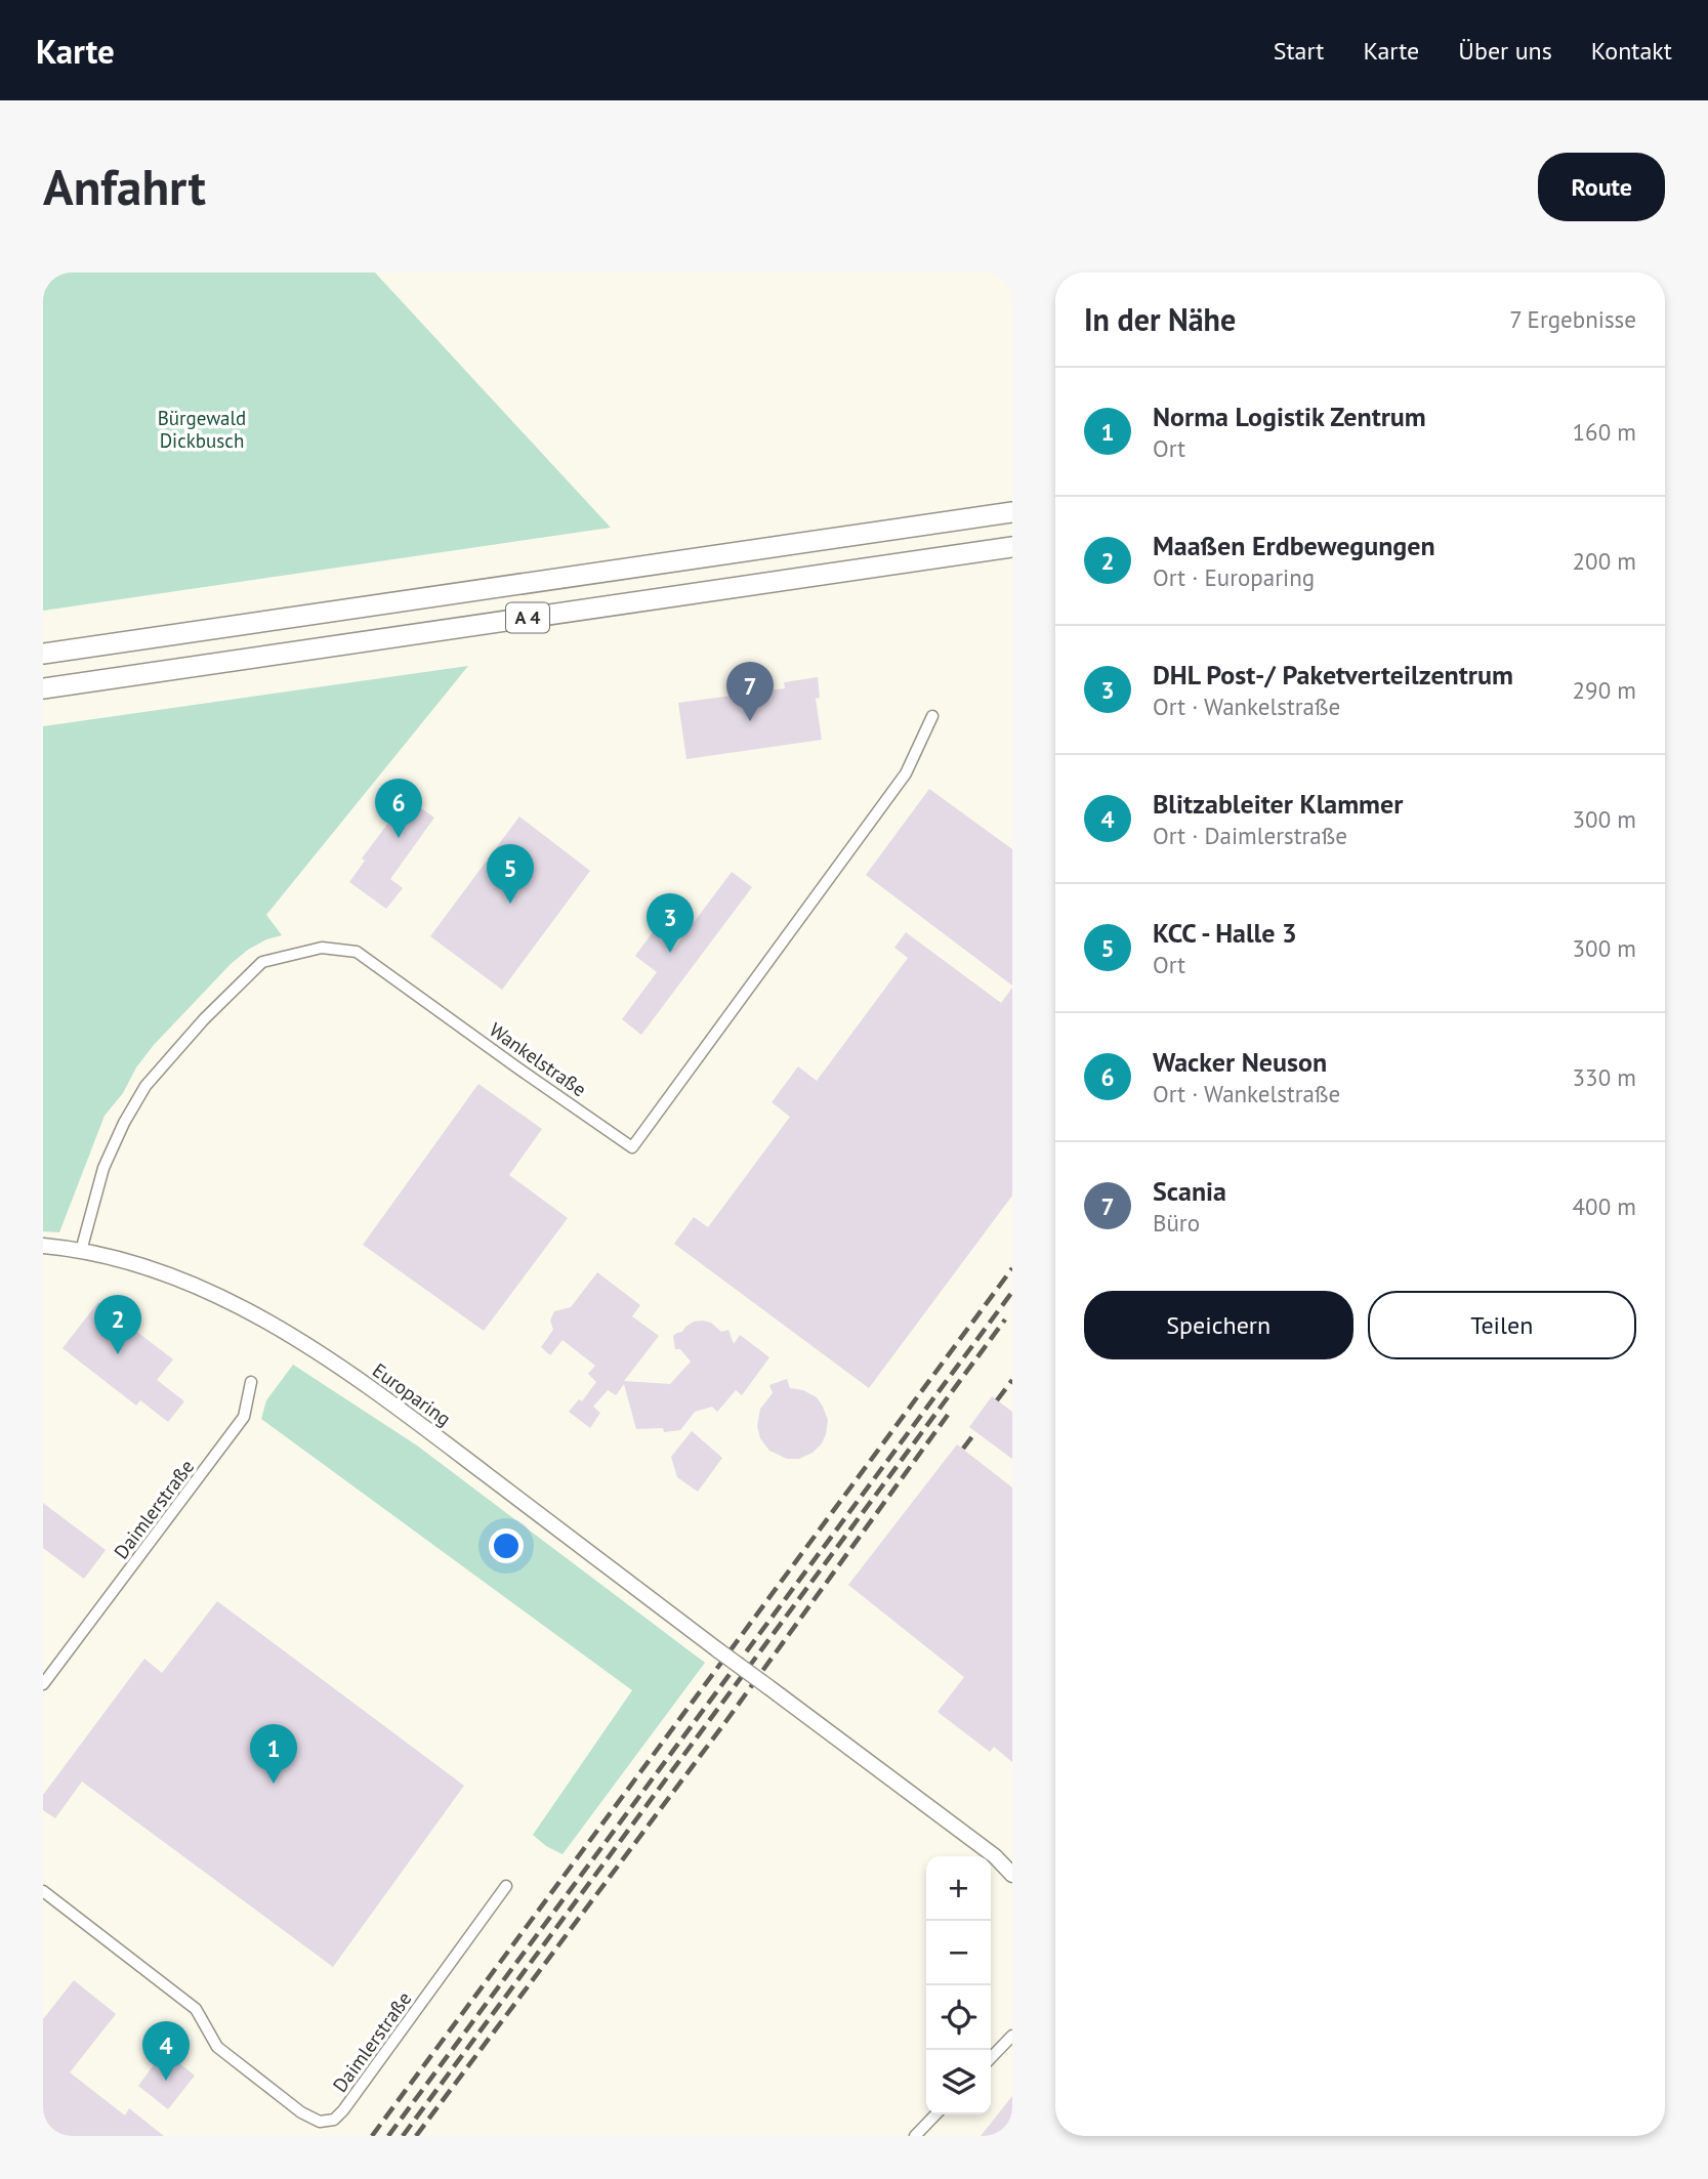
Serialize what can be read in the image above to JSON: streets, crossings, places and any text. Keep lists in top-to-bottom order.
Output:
{
  "streets": {
    "highway": ["A 4"],
    "street": ["Wankelstraße", "Europaring", "Daimlerstraße"]
  },
  "crossings": [
    ["Wankelstraße", "Europaring"]
  ],
  "parks": ["Bürgewald Dickbusch"],
  "page": {
    "header": "Karte",
    "nav": [
      "Start",
      "Karte",
      "Über uns",
      "Kontakt"
    ],
    "buttons": [
      "Route",
      ["Speichern", "Teilen"]
    ],
    "title": "Anfahrt",
    "heading": ["In der Nähe", "7 Ergebnisse"],
    "list": [
      {
        "mark": "1",
        "name": "Norma Logistik Zentrum",
        "note": "Ort",
        "value": "160 m"
      },
      {
        "mark": "2",
        "name": "Maaßen Erdbewegungen",
        "note": "Ort · Europaring",
        "value": "200 m"
      },
      {
        "mark": "3",
        "name": "DHL Post-/ Paketverteilzentrum",
        "note": "Ort · Wankelstraße",
        "value": "290 m"
      },
      {
        "mark": "4",
        "name": "Blitzableiter Klammer",
        "note": "Ort · Daimlerstraße",
        "value": "300 m"
      },
      {
        "mark": "5",
        "name": "KCC - Halle 3",
        "note": "Ort",
        "value": "300 m"
      },
      {
        "mark": "6",
        "name": "Wacker Neuson",
        "note": "Ort · Wankelstraße",
        "value": "330 m"
      },
      {
        "mark": "7",
        "name": "Scania",
        "note": "Büro",
        "value": "400 m"
      }
    ],
    "pins": [
      "7",
      "6",
      "5",
      "3",
      "2",
      "1",
      "4"
    ],
    "map_buttons": ["+", "−"]
  }
}
